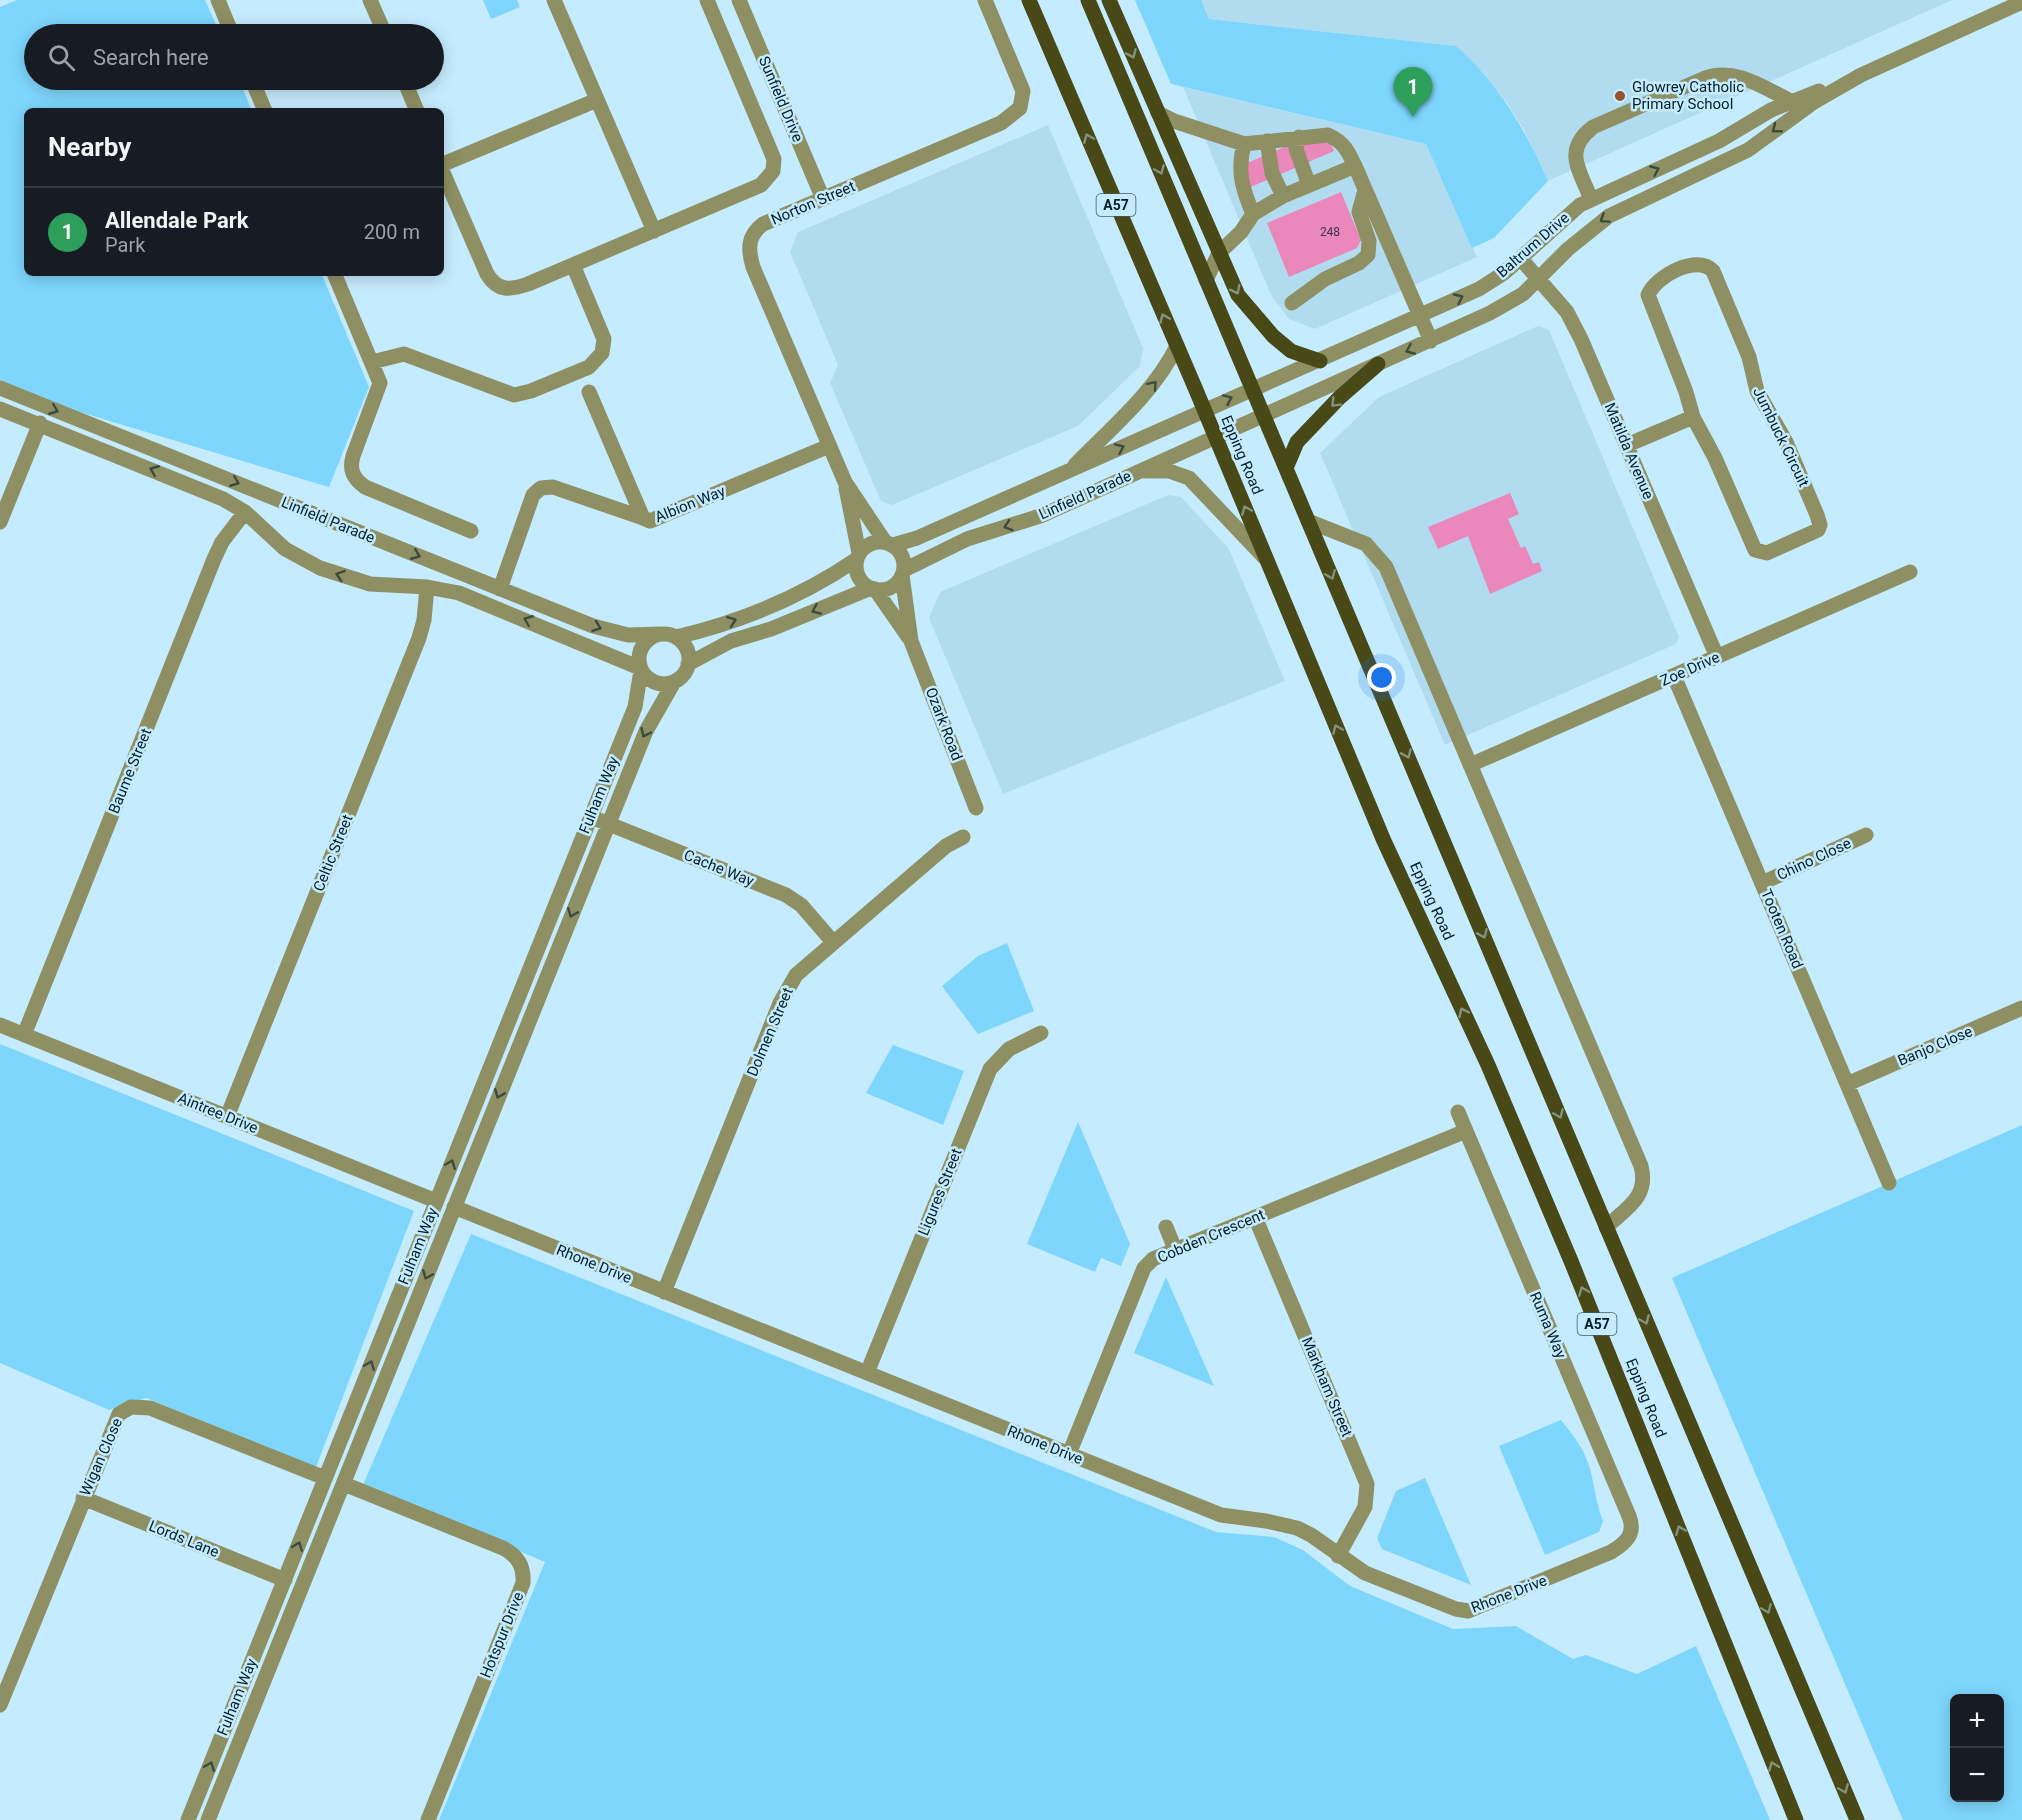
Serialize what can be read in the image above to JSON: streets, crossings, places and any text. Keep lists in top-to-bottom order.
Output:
{
  "streets": {
    "main road": ["A57", "Epping Road"],
    "street": [
      "Sunfield Drive",
      "Norton Street",
      "Baltrum Drive",
      "Jumbuck Circuit",
      "Matilda Avenue",
      "Linfield Parade",
      "Albion Way",
      "Zoe Drive",
      "Ozark Road",
      "Baume Street",
      "Fulham Way",
      "Celtic Street",
      "Chino Close",
      "Cache Way",
      "Tooten Road",
      "Dolmen Street",
      "Banjo Close",
      "Aintree Drive",
      "Ligures Street",
      "Cobden Crescent",
      "Rhone Drive",
      "Ruma Way",
      "Markham Street",
      "Wigan Close",
      "Lords Lane",
      "Hotspur Drive"
    ]
  },
  "crossings": [
    ["Sunfield Drive", "Norton Street"],
    ["Norton Street", "Linfield Parade"],
    ["Norton Street", "Albion Way"],
    ["Baltrum Drive", "Matilda Avenue"],
    ["Baltrum Drive", "Epping Road"],
    ["Baltrum Drive", "Linfield Parade"],
    ["Matilda Avenue", "Zoe Drive"],
    ["Epping Road", "Linfield Parade"],
    ["Linfield Parade", "Fulham Way"],
    ["Zoe Drive", "Tooten Road"],
    ["Baume Street", "Aintree Drive"],
    ["Fulham Way", "Cache Way"],
    ["Fulham Way", "Aintree Drive"],
    ["Fulham Way", "Rhone Drive"],
    ["Fulham Way", "Wigan Close"],
    ["Fulham Way", "Lords Lane"],
    ["Fulham Way", "Hotspur Drive"],
    ["Celtic Street", "Aintree Drive"],
    ["Chino Close", "Tooten Road"],
    ["Cache Way", "Dolmen Street"],
    ["Tooten Road", "Banjo Close"],
    ["Dolmen Street", "Rhone Drive"],
    ["Ligures Street", "Rhone Drive"],
    ["Cobden Crescent", "Rhone Drive"],
    ["Cobden Crescent", "Ruma Way"],
    ["Cobden Crescent", "Markham Street"],
    ["Rhone Drive", "Ruma Way"],
    ["Rhone Drive", "Markham Street"],
    ["Wigan Close", "Lords Lane"]
  ],
  "places": ["Glowrey Catholic Primary School"],
  "house_numbers": ["248"],
  "page": {
    "search": "Search here",
    "pins": "1",
    "heading": "Nearby",
    "list": [
      {
        "mark": "1",
        "name": "Allendale Park",
        "note": "Park",
        "value": "200 m"
      }
    ],
    "map_buttons": ["+", "−"]
  }
}
